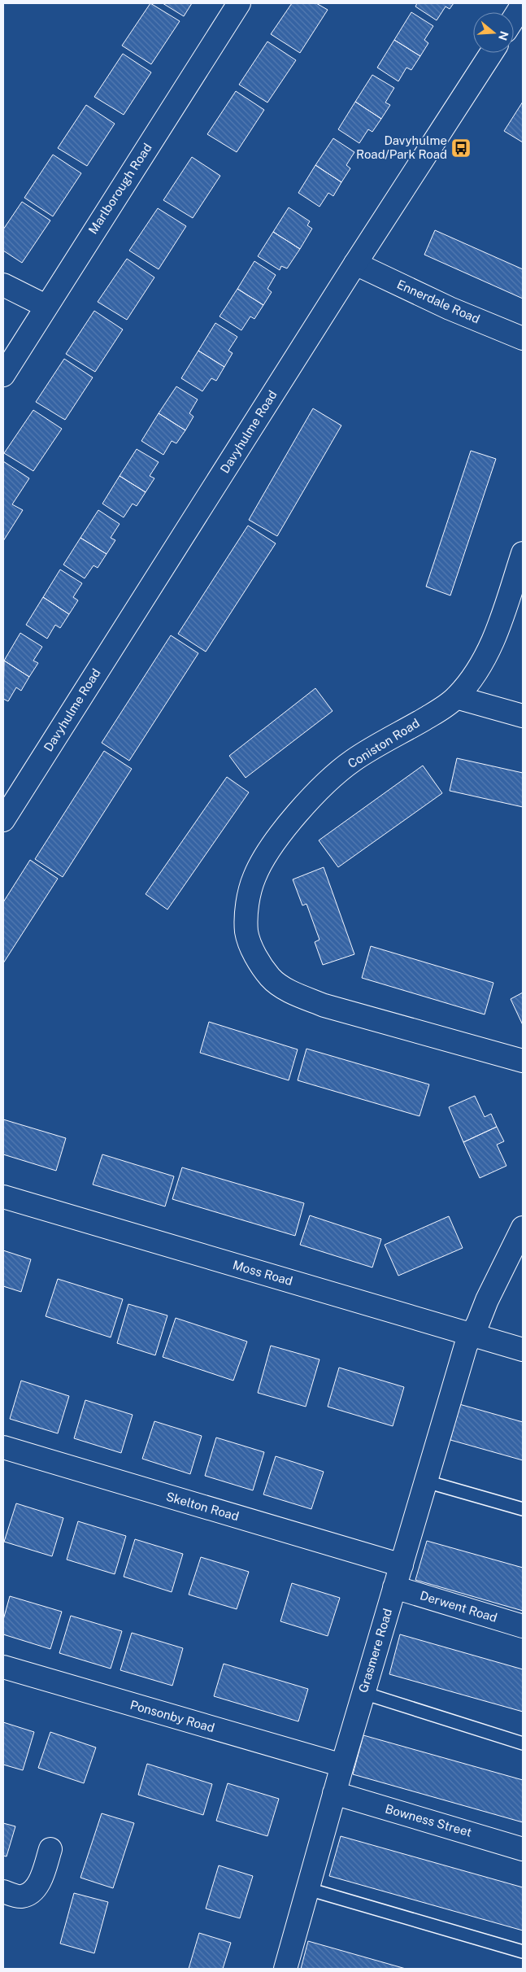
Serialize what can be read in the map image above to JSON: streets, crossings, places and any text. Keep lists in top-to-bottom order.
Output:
{
  "streets": {
    "street": [
      "Marlborough Road",
      "Ennerdale Road",
      "Davyhulme Road",
      "Coniston Road",
      "Moss Road",
      "Skelton Road",
      "Derwent Road",
      "Grasmere Road",
      "Ponsonby Road",
      "Bowness Street"
    ]
  },
  "crossings": [
    ["Ennerdale Road", "Davyhulme Road"],
    ["Moss Road", "Grasmere Road"],
    ["Skelton Road", "Grasmere Road"],
    ["Derwent Road", "Grasmere Road"],
    ["Grasmere Road", "Ponsonby Road"],
    ["Grasmere Road", "Bowness Street"]
  ],
  "places": {
    "bus stop": ["Davyhulme Road/Park Road"]
  },
  "north": "right"
}
